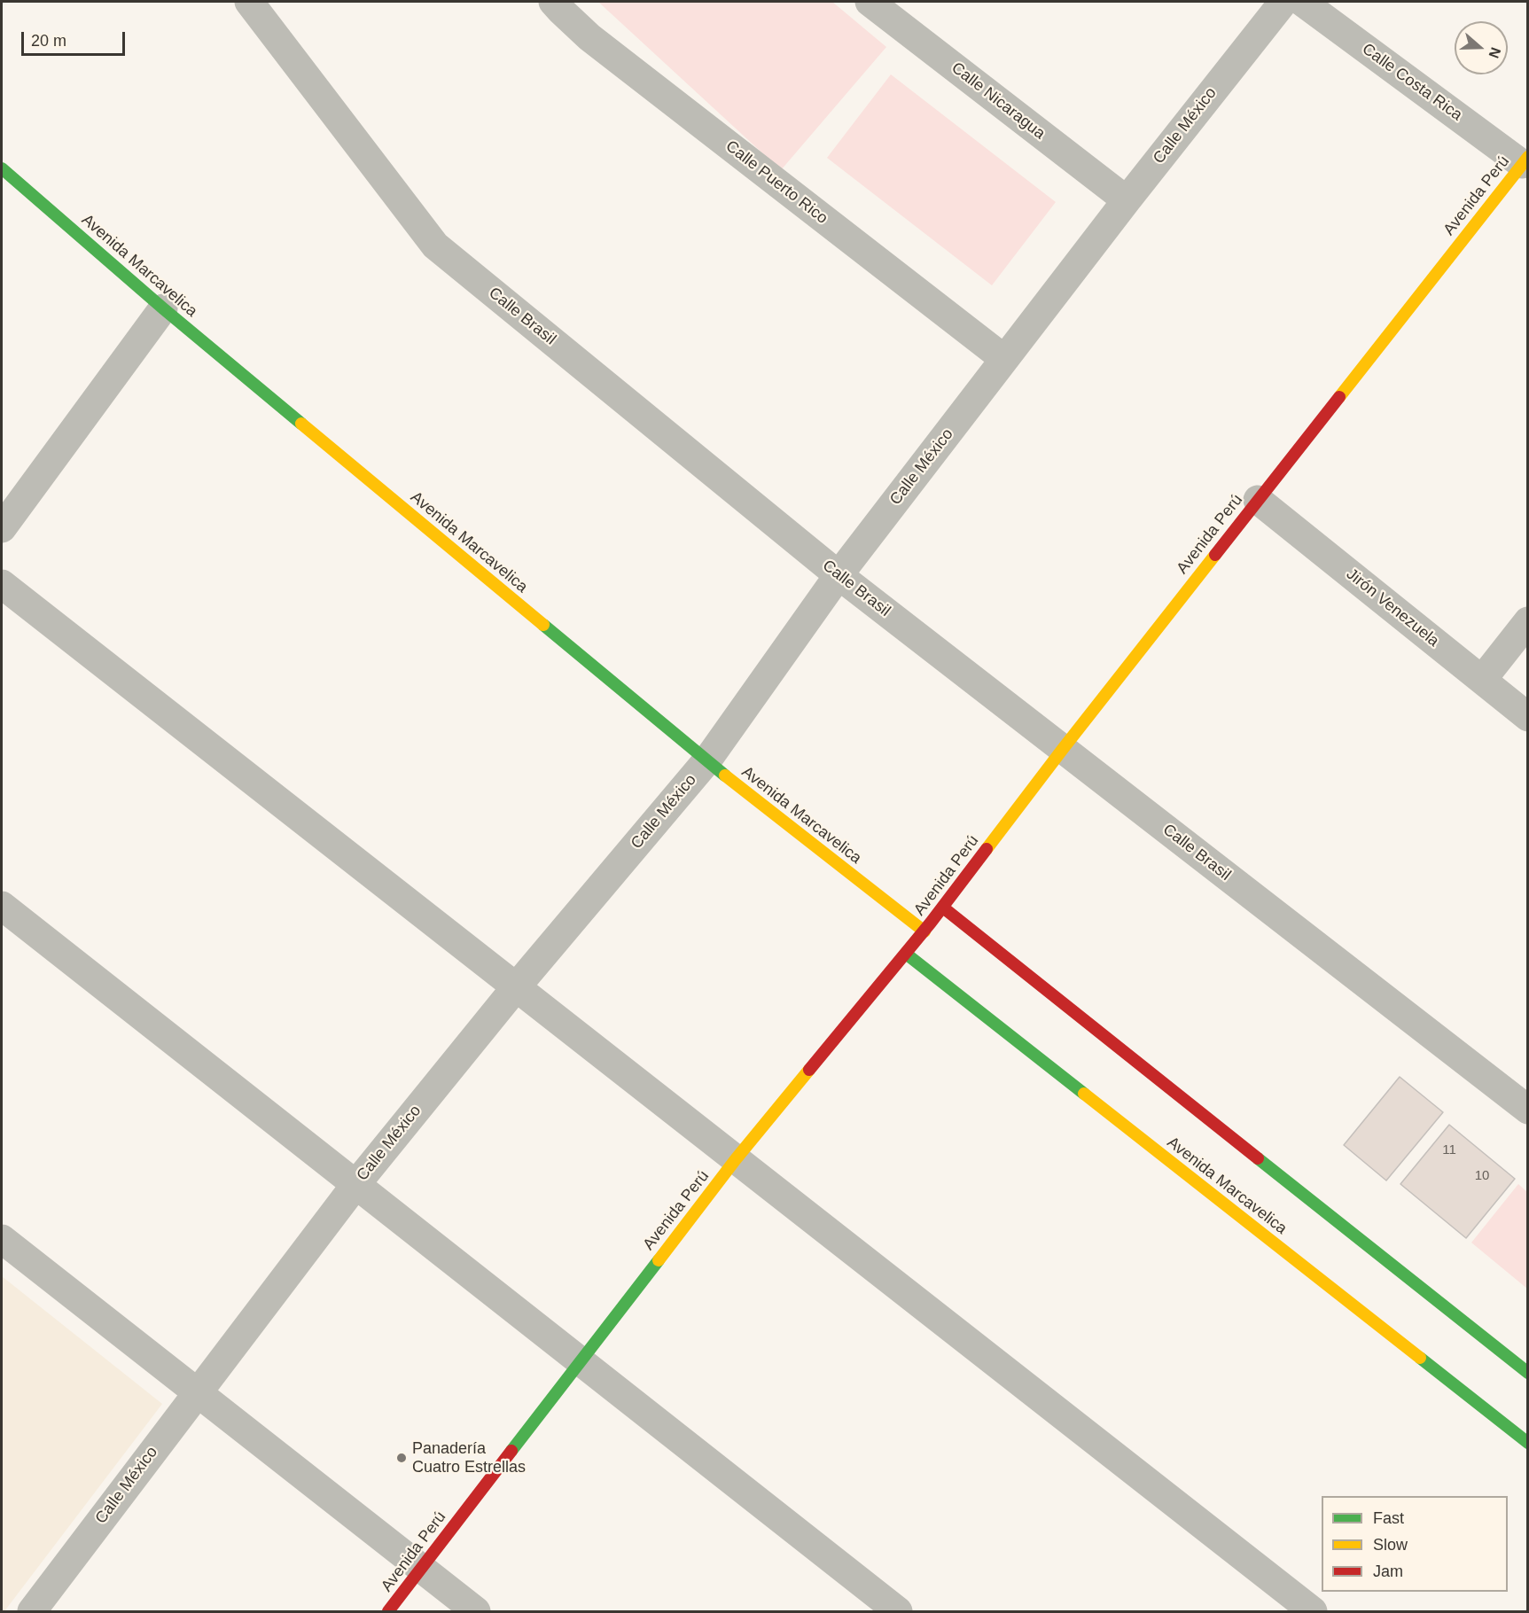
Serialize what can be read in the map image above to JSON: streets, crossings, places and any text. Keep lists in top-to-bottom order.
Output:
{
  "streets": {
    "street": [
      "Calle Costa Rica",
      "Calle Nicaragua",
      "Calle México",
      "Calle Puerto Rico",
      "Avenida Perú",
      "Avenida Marcavelica",
      "Calle Brasil",
      "Jirón Venezuela"
    ]
  },
  "crossings": [
    ["Calle Costa Rica", "Avenida Perú"],
    ["Calle Nicaragua", "Calle México"],
    ["Calle México", "Calle Puerto Rico"],
    ["Calle México", "Avenida Marcavelica"],
    ["Calle México", "Calle Brasil"],
    ["Avenida Perú", "Avenida Marcavelica"],
    ["Avenida Perú", "Calle Brasil"],
    ["Avenida Perú", "Jirón Venezuela"]
  ],
  "places": ["Panadería Cuatro Estrellas"],
  "house_numbers": ["11", "10"],
  "legend": ["Fast", "Slow", "Jam"],
  "scale_bar": "20 m",
  "north": "right"
}
